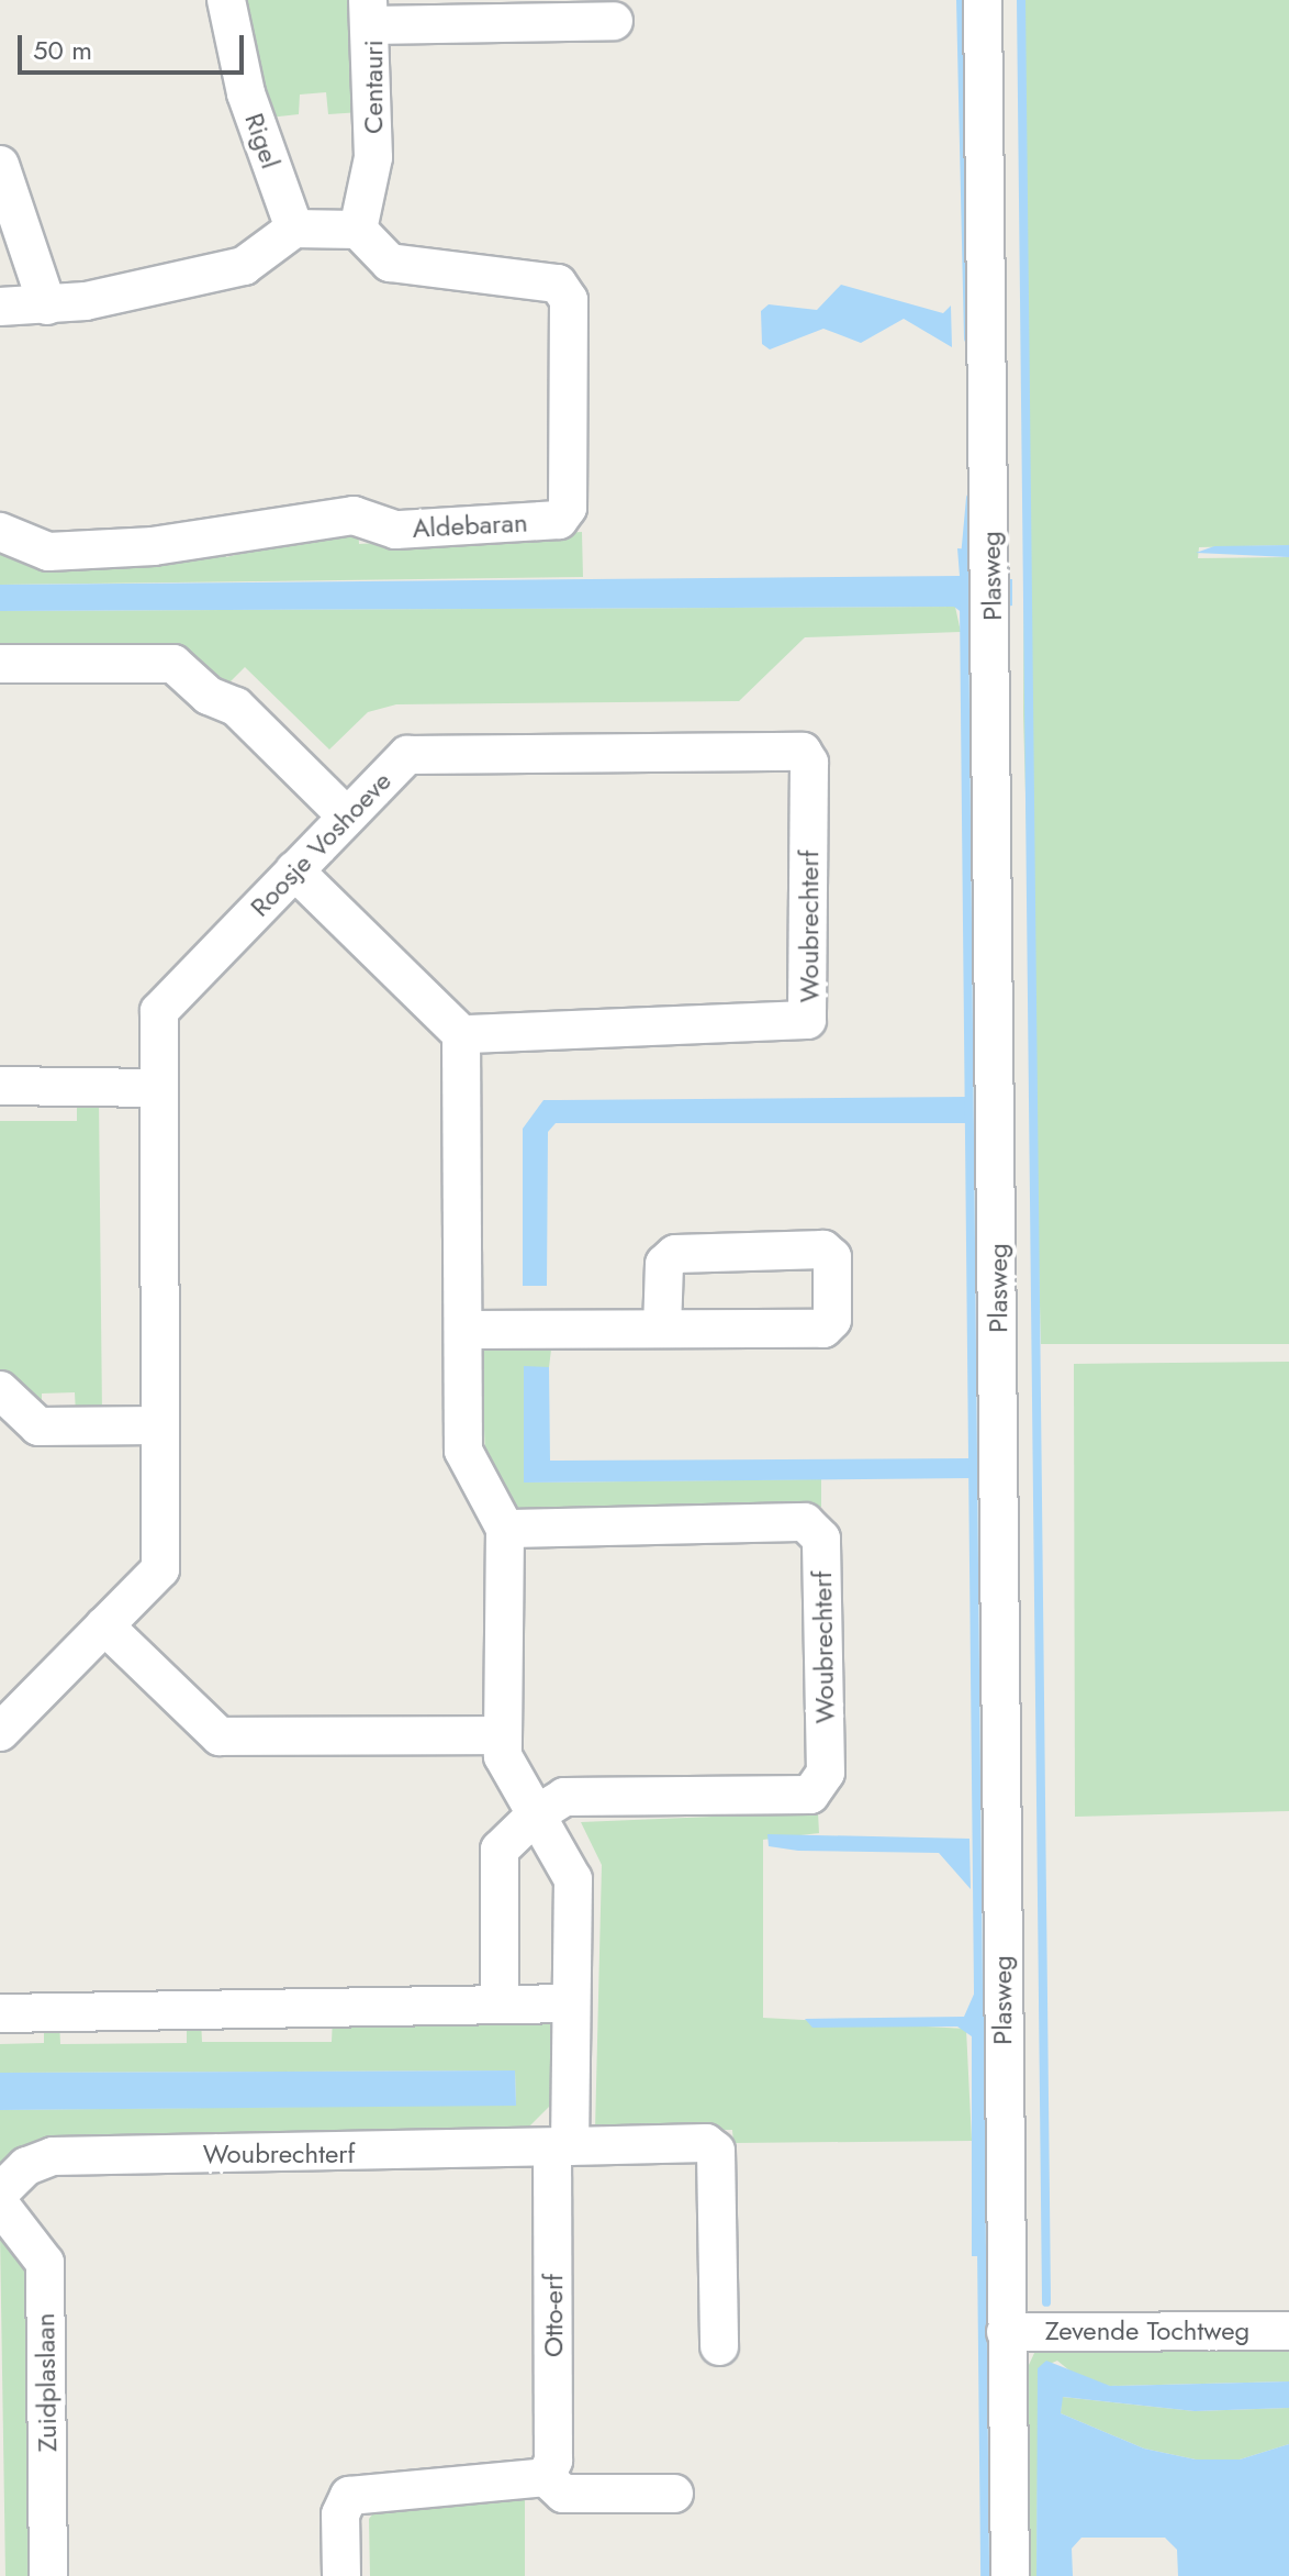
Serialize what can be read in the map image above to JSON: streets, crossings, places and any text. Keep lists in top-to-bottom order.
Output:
{
  "streets": {
    "street": [
      "Centauri",
      "Rigel",
      "Aldebaran",
      "Plasweg",
      "Roosje Voshoeve",
      "Woubrechterf",
      "Otto-erf",
      "Zevende Tochtweg",
      "Zuidplaslaan"
    ]
  },
  "crossings": [
    ["Centauri", "Aldebaran"],
    ["Plasweg", "Zevende Tochtweg"],
    ["Roosje Voshoeve", "Woubrechterf"],
    ["Woubrechterf", "Otto-erf"]
  ],
  "scale_bar": "50 m"
}
